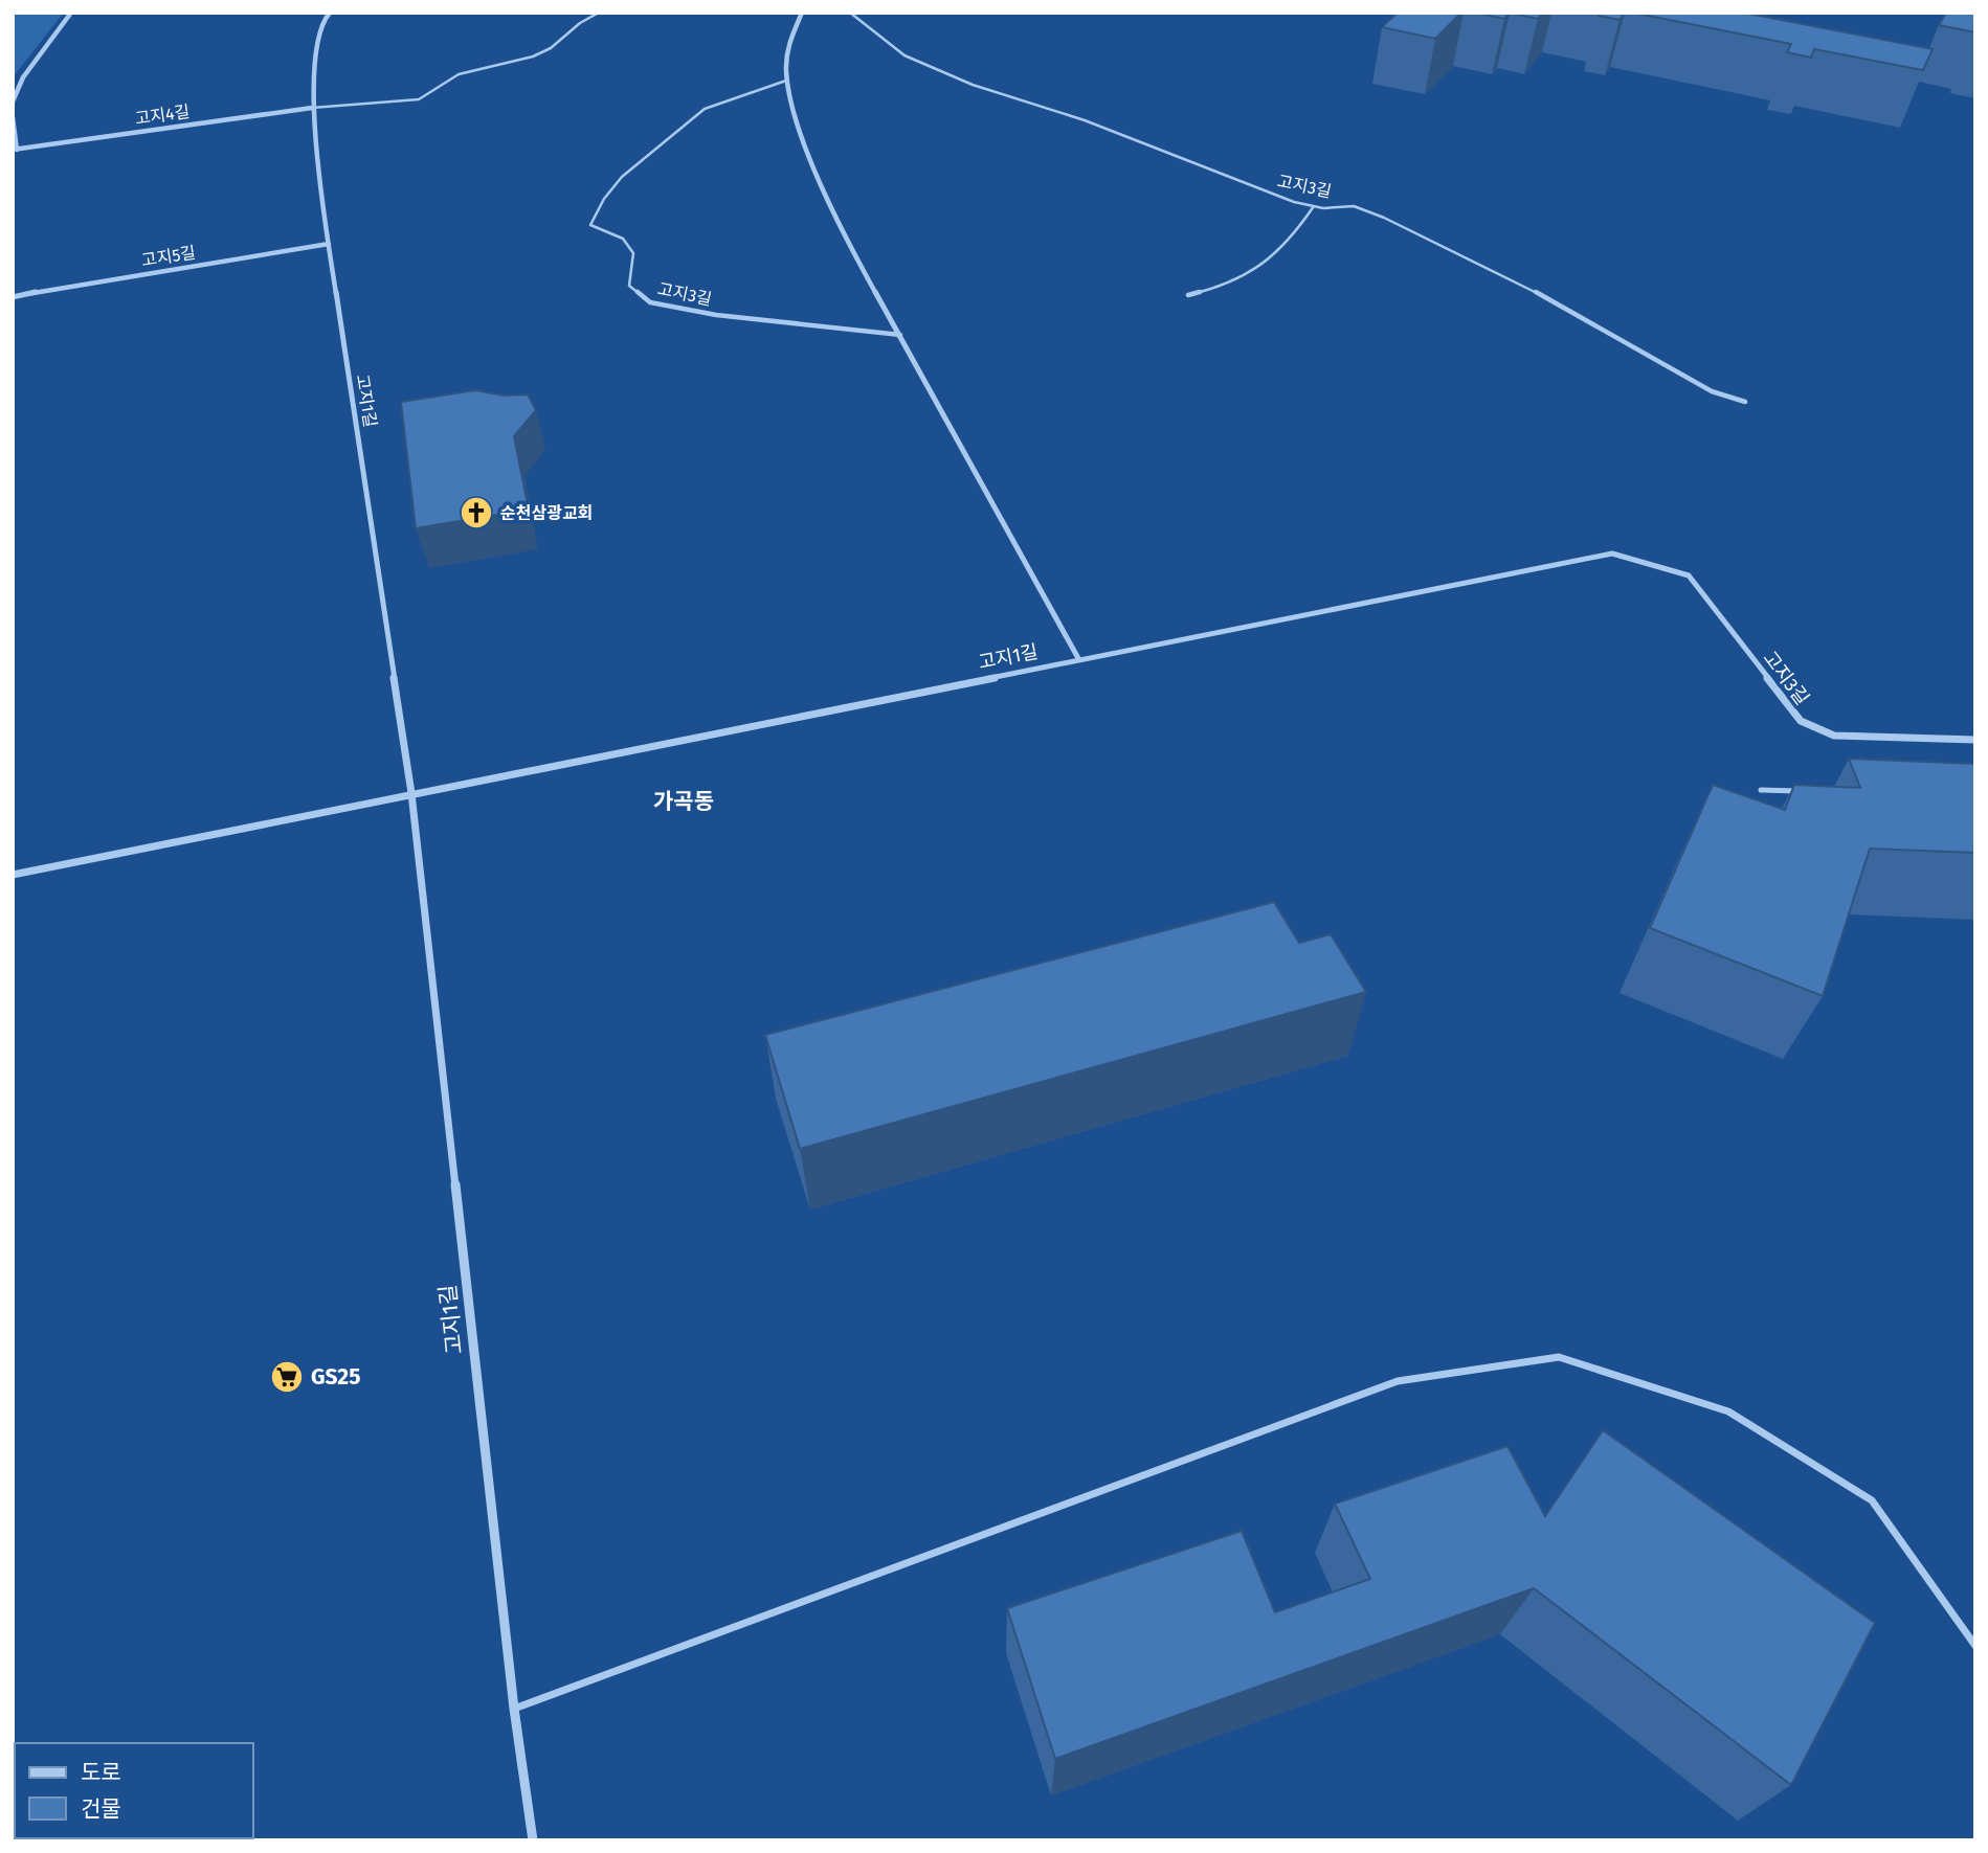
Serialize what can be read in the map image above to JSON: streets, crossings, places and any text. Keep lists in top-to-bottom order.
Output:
{
  "streets": {
    "street": [
      "고지4길",
      "고지3길",
      "고지5길",
      "고지1길"
    ]
  },
  "crossings": [
    ["고지4길", "고지1길"],
    ["고지3길", "고지1길"],
    ["고지5길", "고지1길"]
  ],
  "districts": ["가곡동"],
  "places": {
    "church": ["순천삼광교회"],
    "supermarket": ["GS25"]
  },
  "legend": ["도로", "건물"]
}
